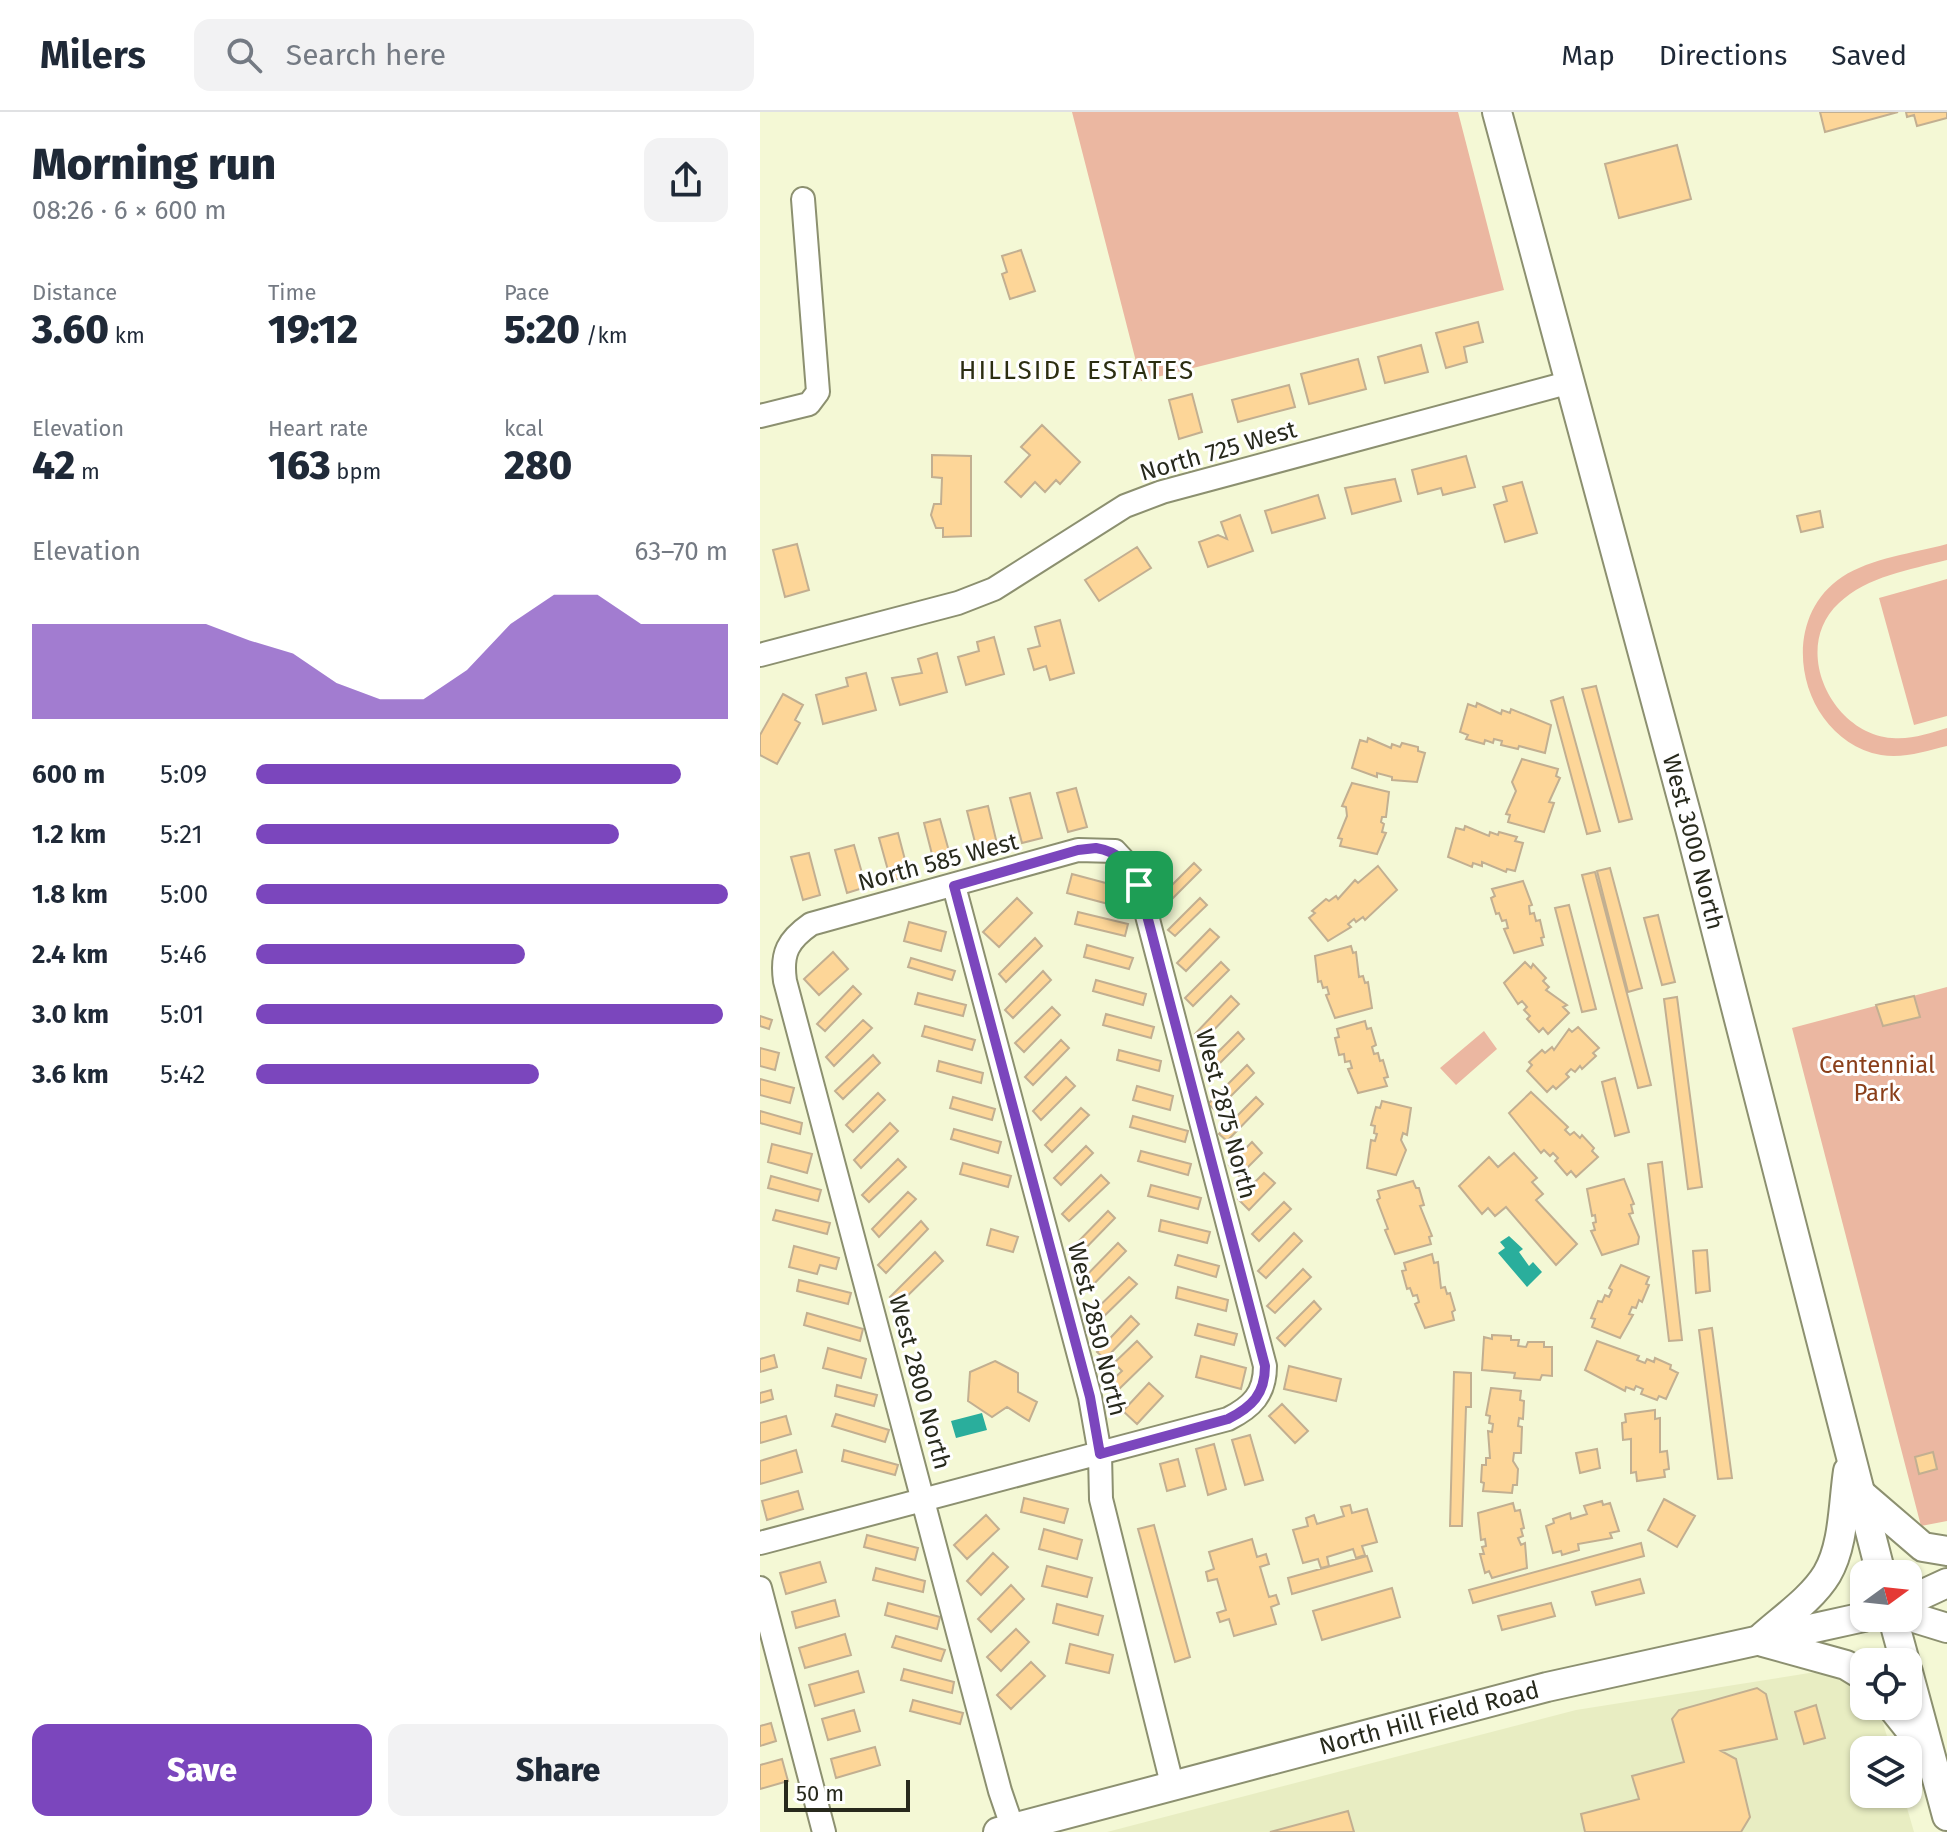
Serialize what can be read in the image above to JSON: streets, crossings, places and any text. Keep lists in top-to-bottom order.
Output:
{
  "streets": {
    "main road": ["West 3000 North", "North Hill Field Road"],
    "street": [
      "North 725 West",
      "North 585 West",
      "West 2875 North",
      "West 2850 North",
      "West 2800 North"
    ]
  },
  "crossings": [
    ["North 725 West", "West 3000 North"],
    ["North 585 West", "West 2875 North"],
    ["North 585 West", "West 2850 North"],
    ["North 585 West", "West 2800 North"],
    ["West 2875 North", "West 2850 North"],
    ["West 2850 North", "North Hill Field Road"],
    ["West 2800 North", "North Hill Field Road"]
  ],
  "districts": ["HILLSIDE ESTATES"],
  "parks": ["Centennial Park"],
  "scale_bar": "50 m",
  "north": "right",
  "page": {
    "header": "Milers",
    "search": "Search here",
    "nav": ["Map", "Directions", "Saved"],
    "heading": ["Morning run", "08:26 · 6 × 600 m"],
    "stats": [
      ["Distance", "3.60 km"],
      ["Time", "19:12"],
      ["Pace", "5:20 /km"],
      ["Elevation", "42 m"],
      ["Heart rate", "163 bpm"],
      ["kcal", "280"]
    ],
    "chart": ["Elevation", "63–70 m"],
    "list": [
      {
        "name": "600 m",
        "note": "5:09"
      },
      {
        "name": "1.2 km",
        "note": "5:21"
      },
      {
        "name": "1.8 km",
        "note": "5:00"
      },
      {
        "name": "2.4 km",
        "note": "5:46"
      },
      {
        "name": "3.0 km",
        "note": "5:01"
      },
      {
        "name": "3.6 km",
        "note": "5:42"
      }
    ],
    "buttons": ["Save", "Share"],
    "scale": "50 m"
  }
}
